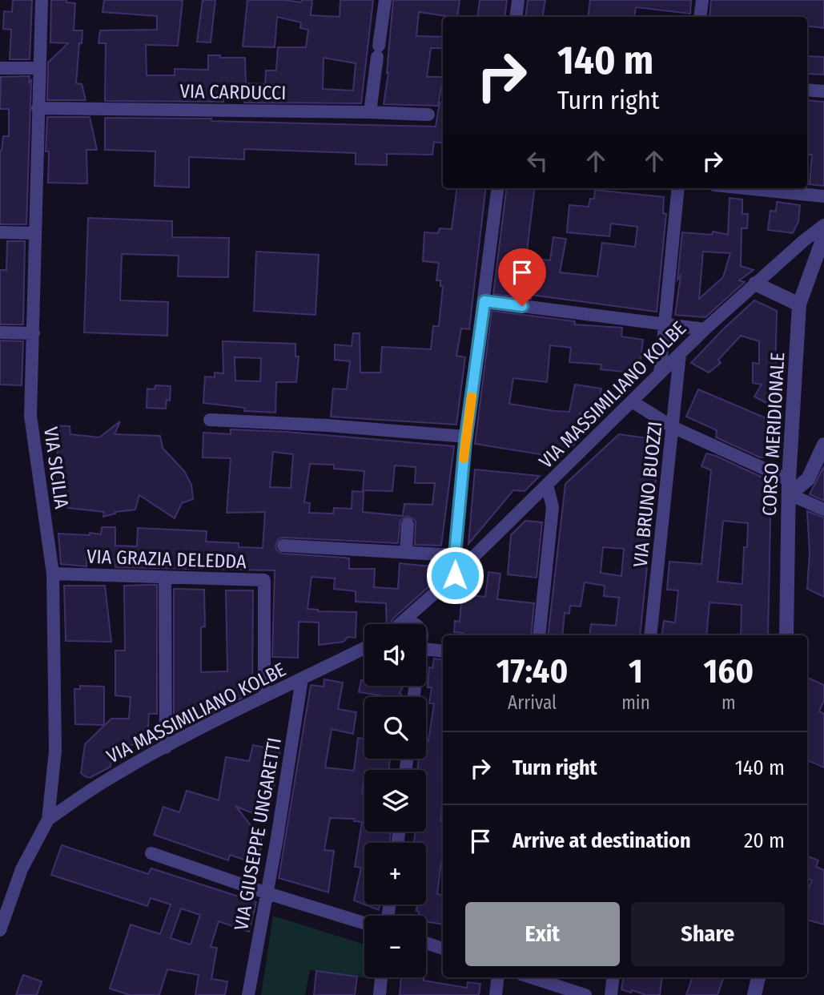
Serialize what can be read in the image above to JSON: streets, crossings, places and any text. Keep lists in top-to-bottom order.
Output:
{
  "streets": {
    "street": [
      "VIA CARDUCCI",
      "VIA MASSIMILIANO KOLBE",
      "CORSO MERIDIONALE",
      "VIA SICILIA",
      "VIA BRUNO BUOZZI",
      "VIA GRAZIA DELEDDA",
      "VIA GIUSEPPE UNGARETTI"
    ]
  },
  "crossings": [
    ["VIA CARDUCCI", "VIA SICILIA"],
    ["VIA MASSIMILIANO KOLBE", "VIA SICILIA"],
    ["VIA MASSIMILIANO KOLBE", "VIA BRUNO BUOZZI"],
    ["VIA MASSIMILIANO KOLBE", "VIA GRAZIA DELEDDA"],
    ["VIA MASSIMILIANO KOLBE", "VIA GIUSEPPE UNGARETTI"],
    ["VIA SICILIA", "VIA GRAZIA DELEDDA"]
  ],
  "page": {
    "turn": ["140 m", "Turn right"],
    "map_buttons": ["+", "−"],
    "eta": [
      "17:40",
      "Arrival",
      "1",
      "min",
      "160",
      "m"
    ],
    "list": [
      {
        "name": "Turn right",
        "value": "140 m"
      },
      {
        "name": "Arrive at destination",
        "value": "20 m"
      }
    ],
    "buttons": ["Exit", "Share"]
  }
}
